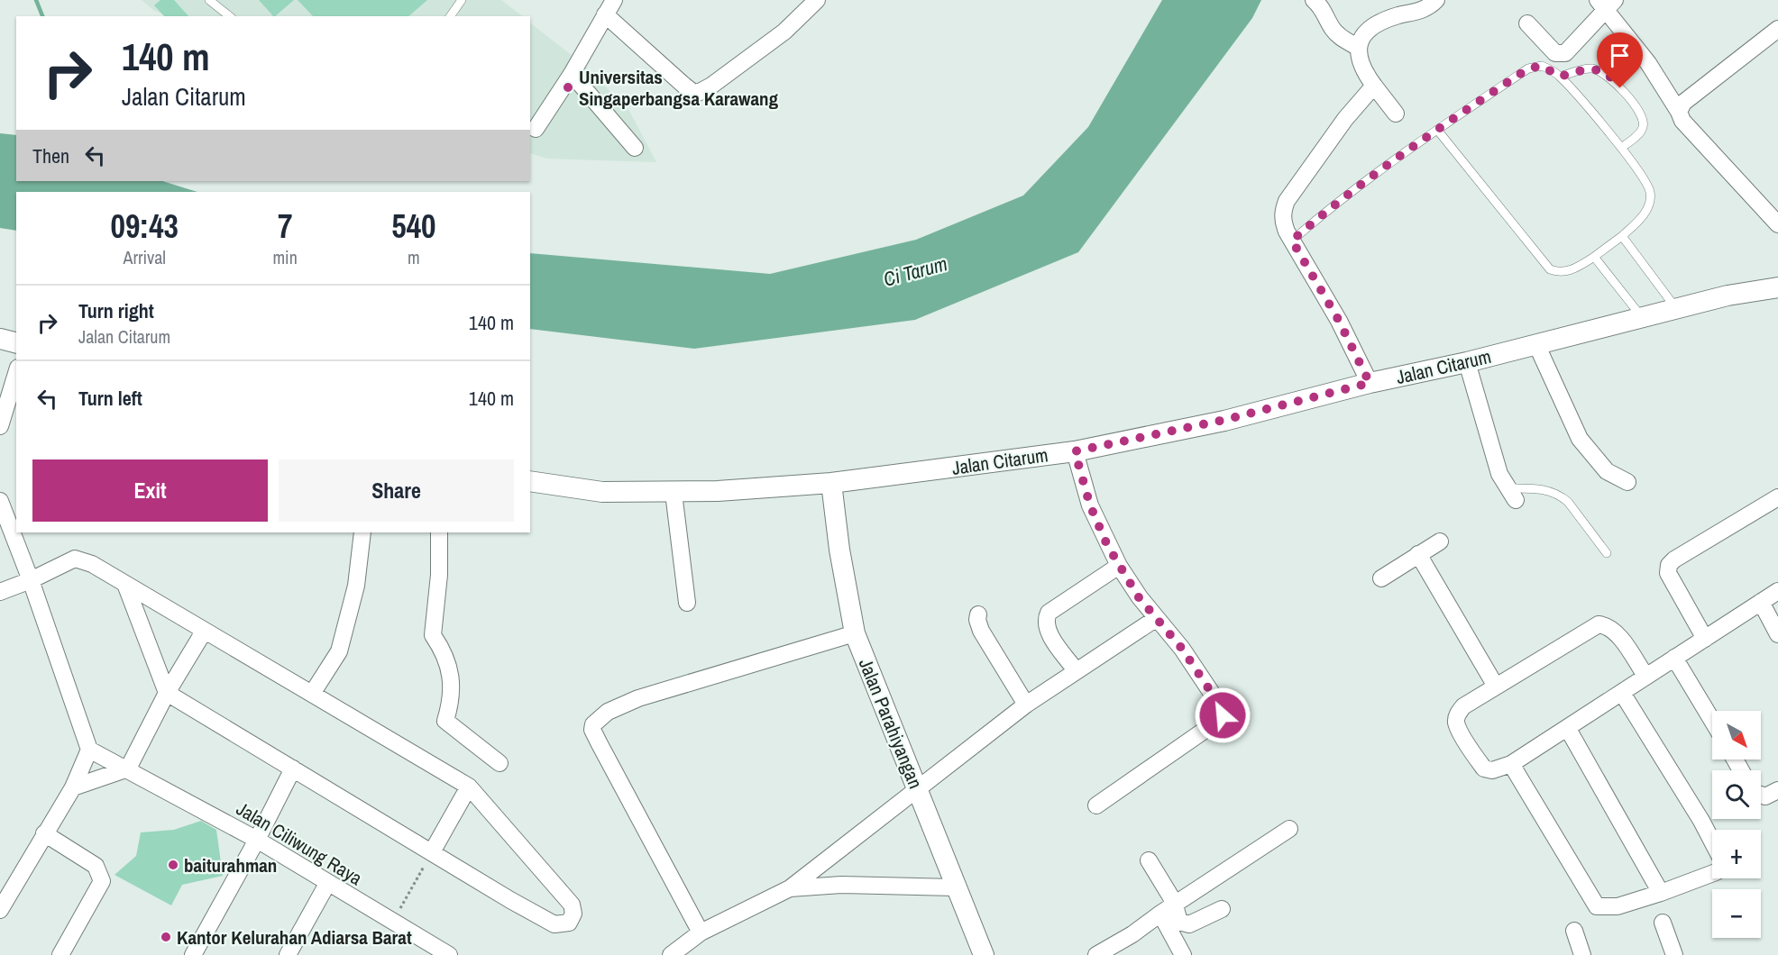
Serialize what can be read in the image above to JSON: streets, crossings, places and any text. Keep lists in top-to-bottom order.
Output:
{
  "streets": {
    "street": ["Jalan Citarum", "Jalan Parahiyangan", "Jalan Ciliwung Raya"]
  },
  "crossings": [
    ["Jalan Citarum", "Jalan Parahiyangan"]
  ],
  "water": ["Ci Tarum"],
  "places": ["Universitas Singaperbangsa Karawang", "baiturahman", "Kantor Kelurahan Adiarsa Barat"],
  "north": "bottom right",
  "page": {
    "turn": ["140 m", "Jalan Citarum"],
    "then": "Then",
    "eta": [
      "09:43",
      "Arrival",
      "7",
      "min",
      "540",
      "m"
    ],
    "list": [
      {
        "name": "Turn right",
        "note": "Jalan Citarum",
        "value": "140 m"
      },
      {
        "name": "Turn left",
        "value": "140 m"
      }
    ],
    "buttons": ["Exit", "Share"],
    "map_buttons": ["+", "−"]
  }
}
